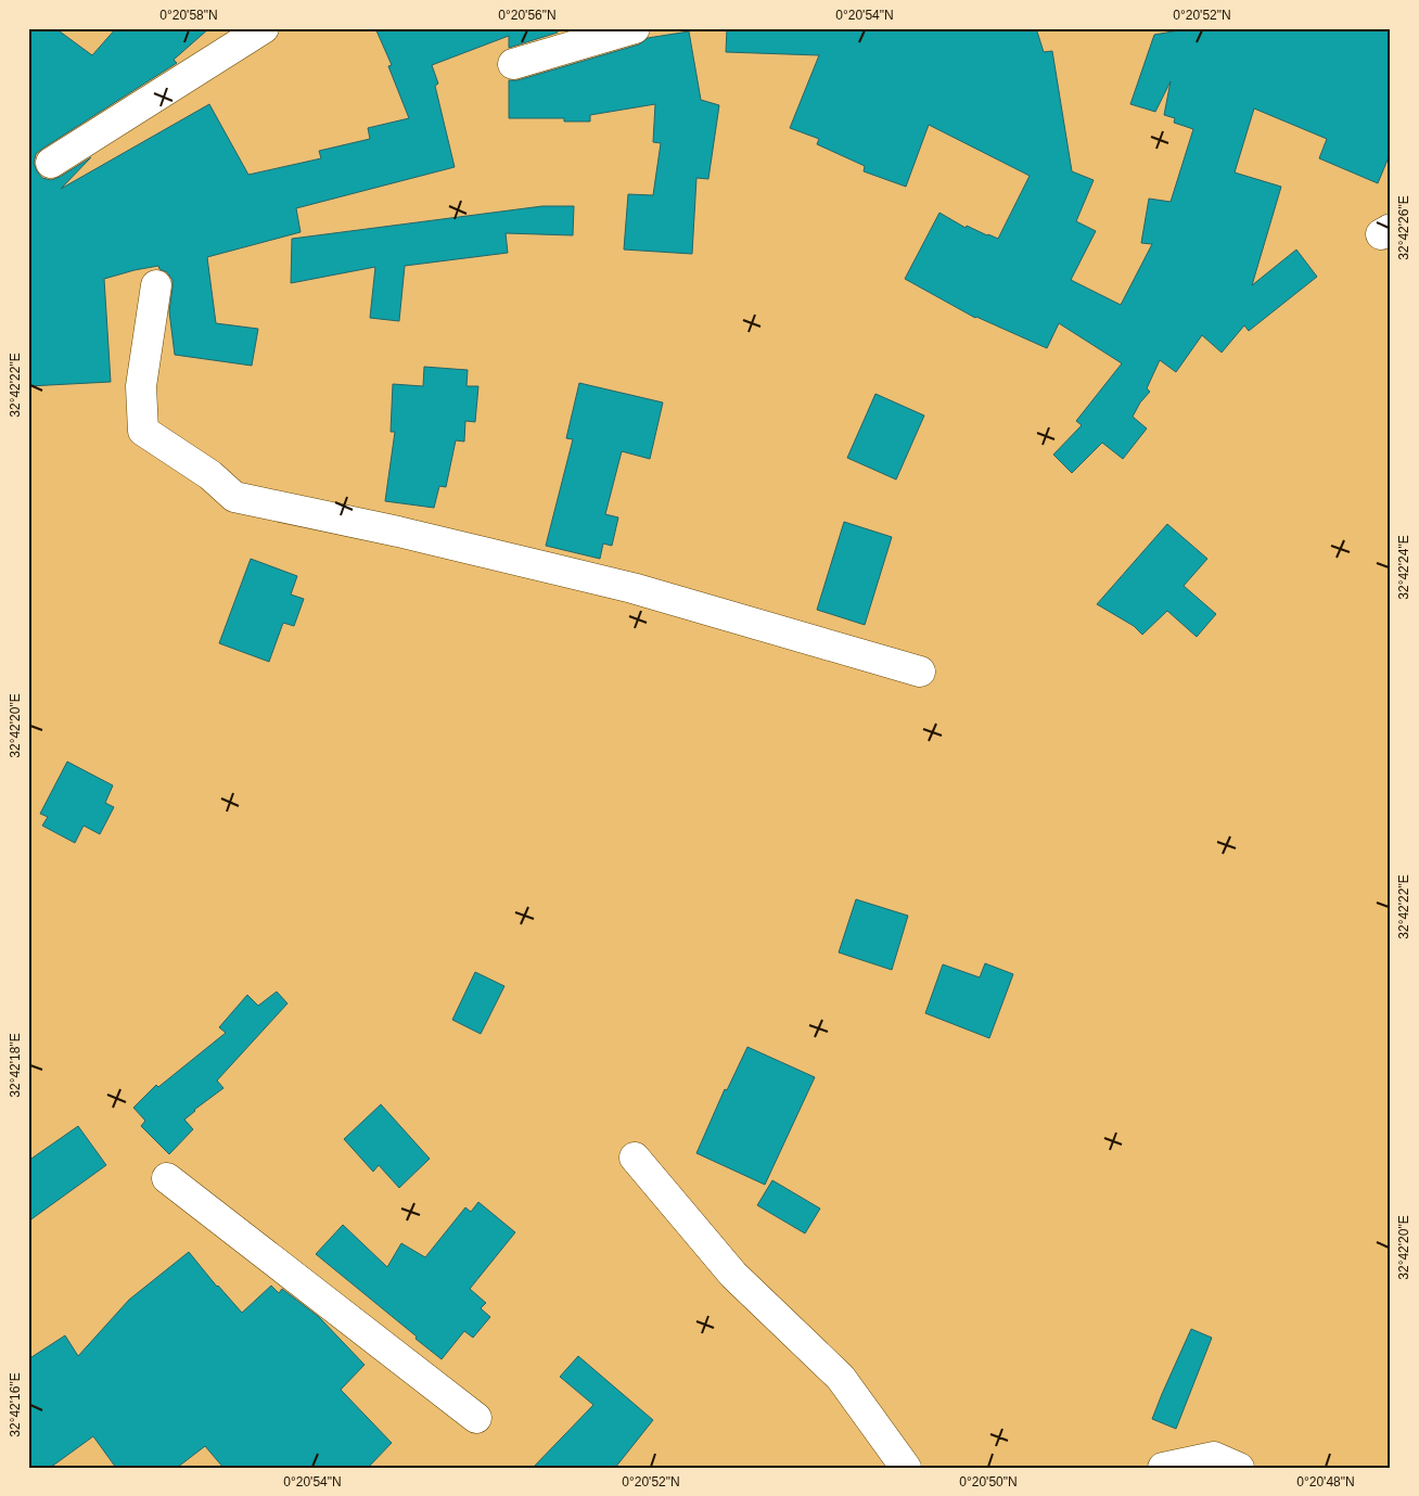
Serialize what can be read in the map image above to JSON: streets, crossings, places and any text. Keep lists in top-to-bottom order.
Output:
{
  "coordinates": [
    "0°20'58\"N",
    "0°20'56\"N",
    "0°20'54\"N",
    "0°20'52\"N",
    "32°42'26\"E",
    "32°42'22\"E",
    "32°42'24\"E",
    "32°42'20\"E",
    "32°42'18\"E",
    "32°42'16\"E",
    "0°20'50\"N",
    "0°20'48\"N"
  ]
}
